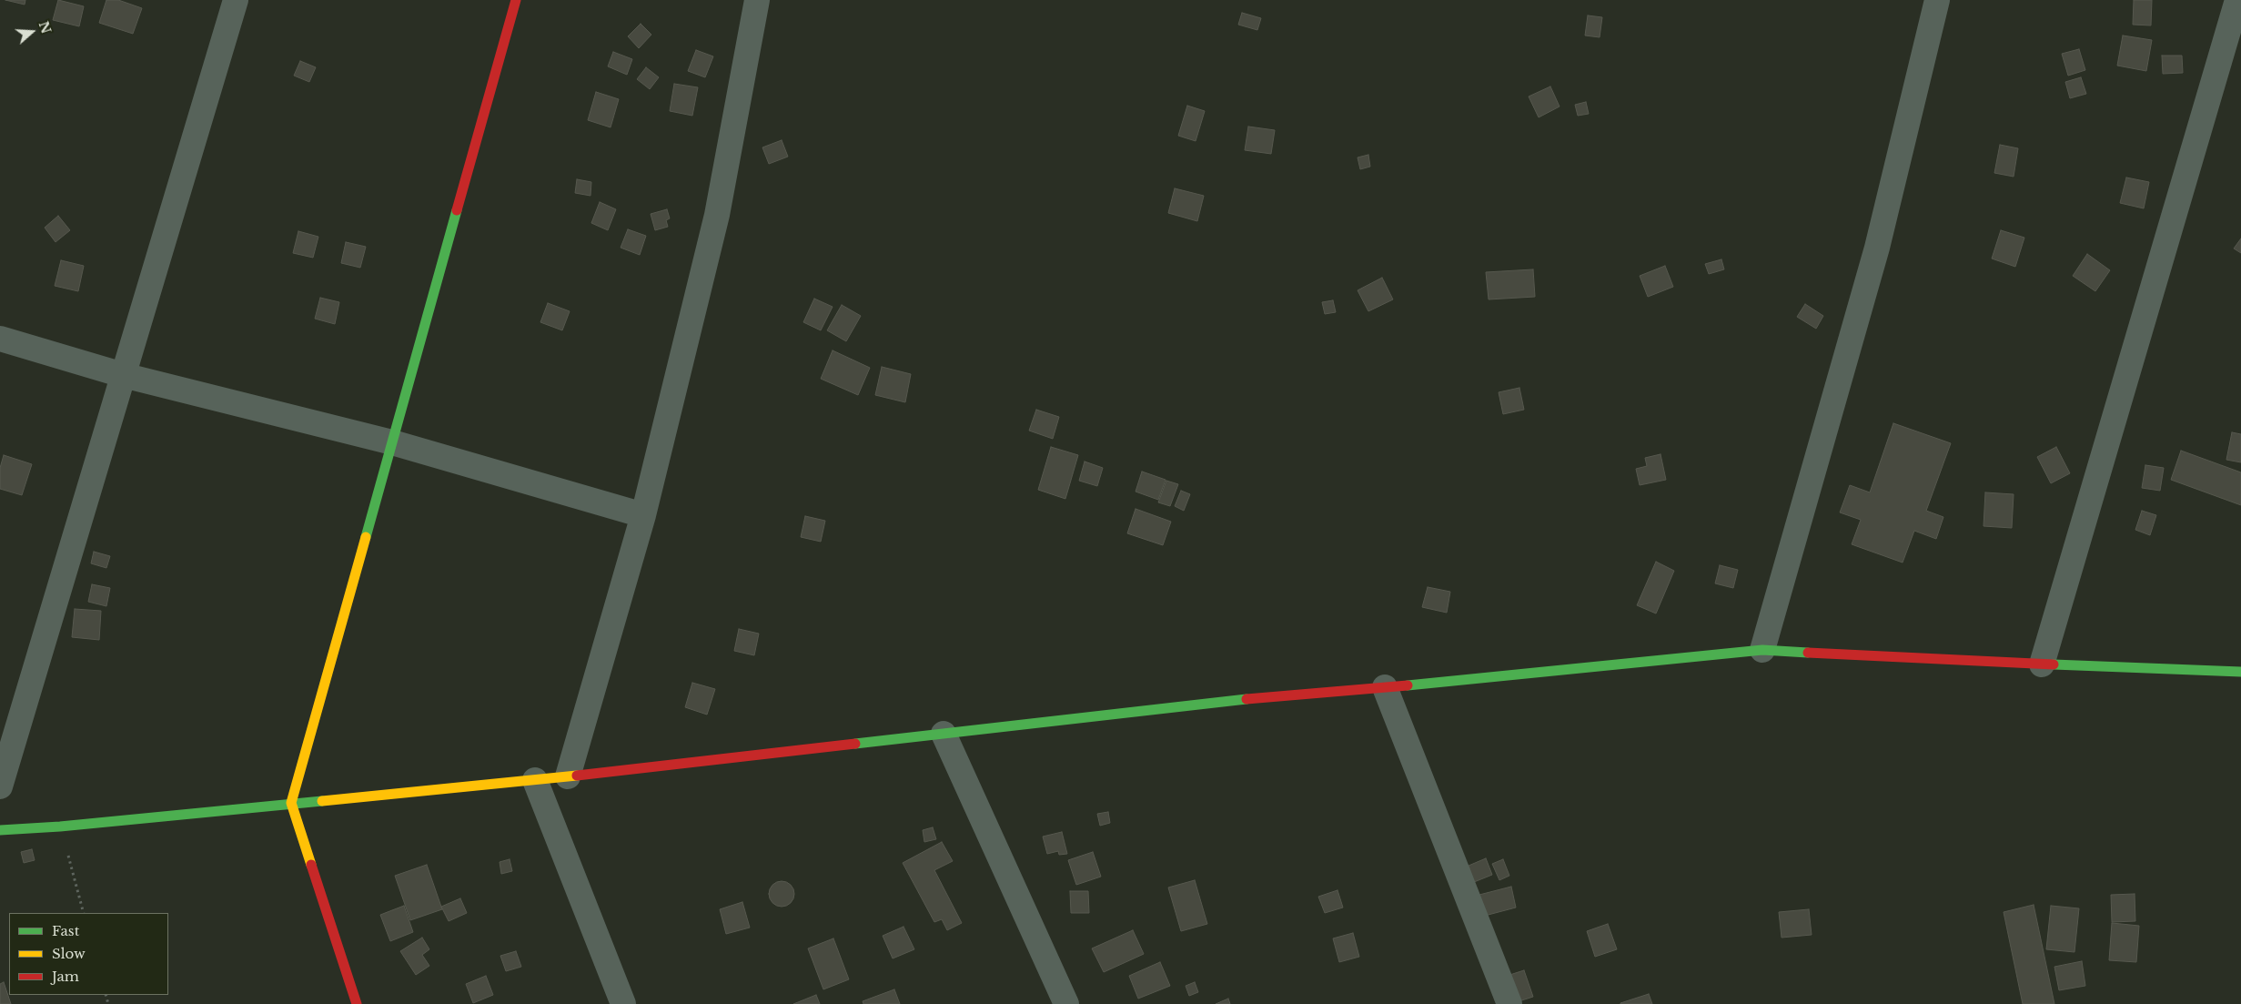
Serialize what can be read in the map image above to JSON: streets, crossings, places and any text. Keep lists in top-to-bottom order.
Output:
{
  "legend": ["Fast", "Slow", "Jam"],
  "north": "right"
}
